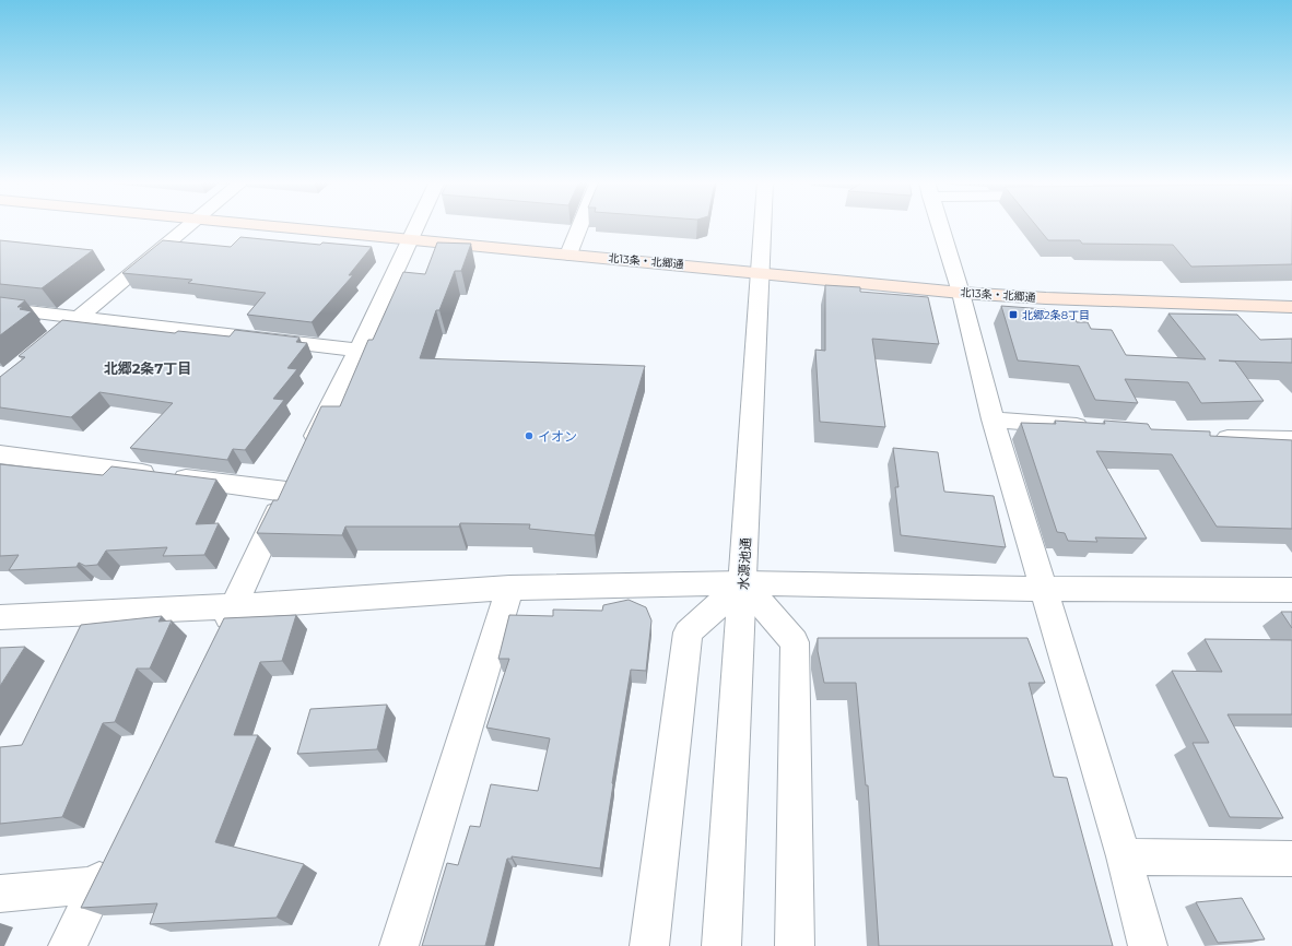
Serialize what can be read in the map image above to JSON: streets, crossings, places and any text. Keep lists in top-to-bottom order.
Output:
{
  "streets": {
    "main road": ["北13条・北郷通"],
    "street": ["水源池通"]
  },
  "crossings": [
    ["北13条・北郷通", "水源池通"]
  ],
  "districts": ["北郷2条7丁目"],
  "places": {
    "transit": ["北郷2条8丁目"],
    "other": ["イオン"]
  }
}
